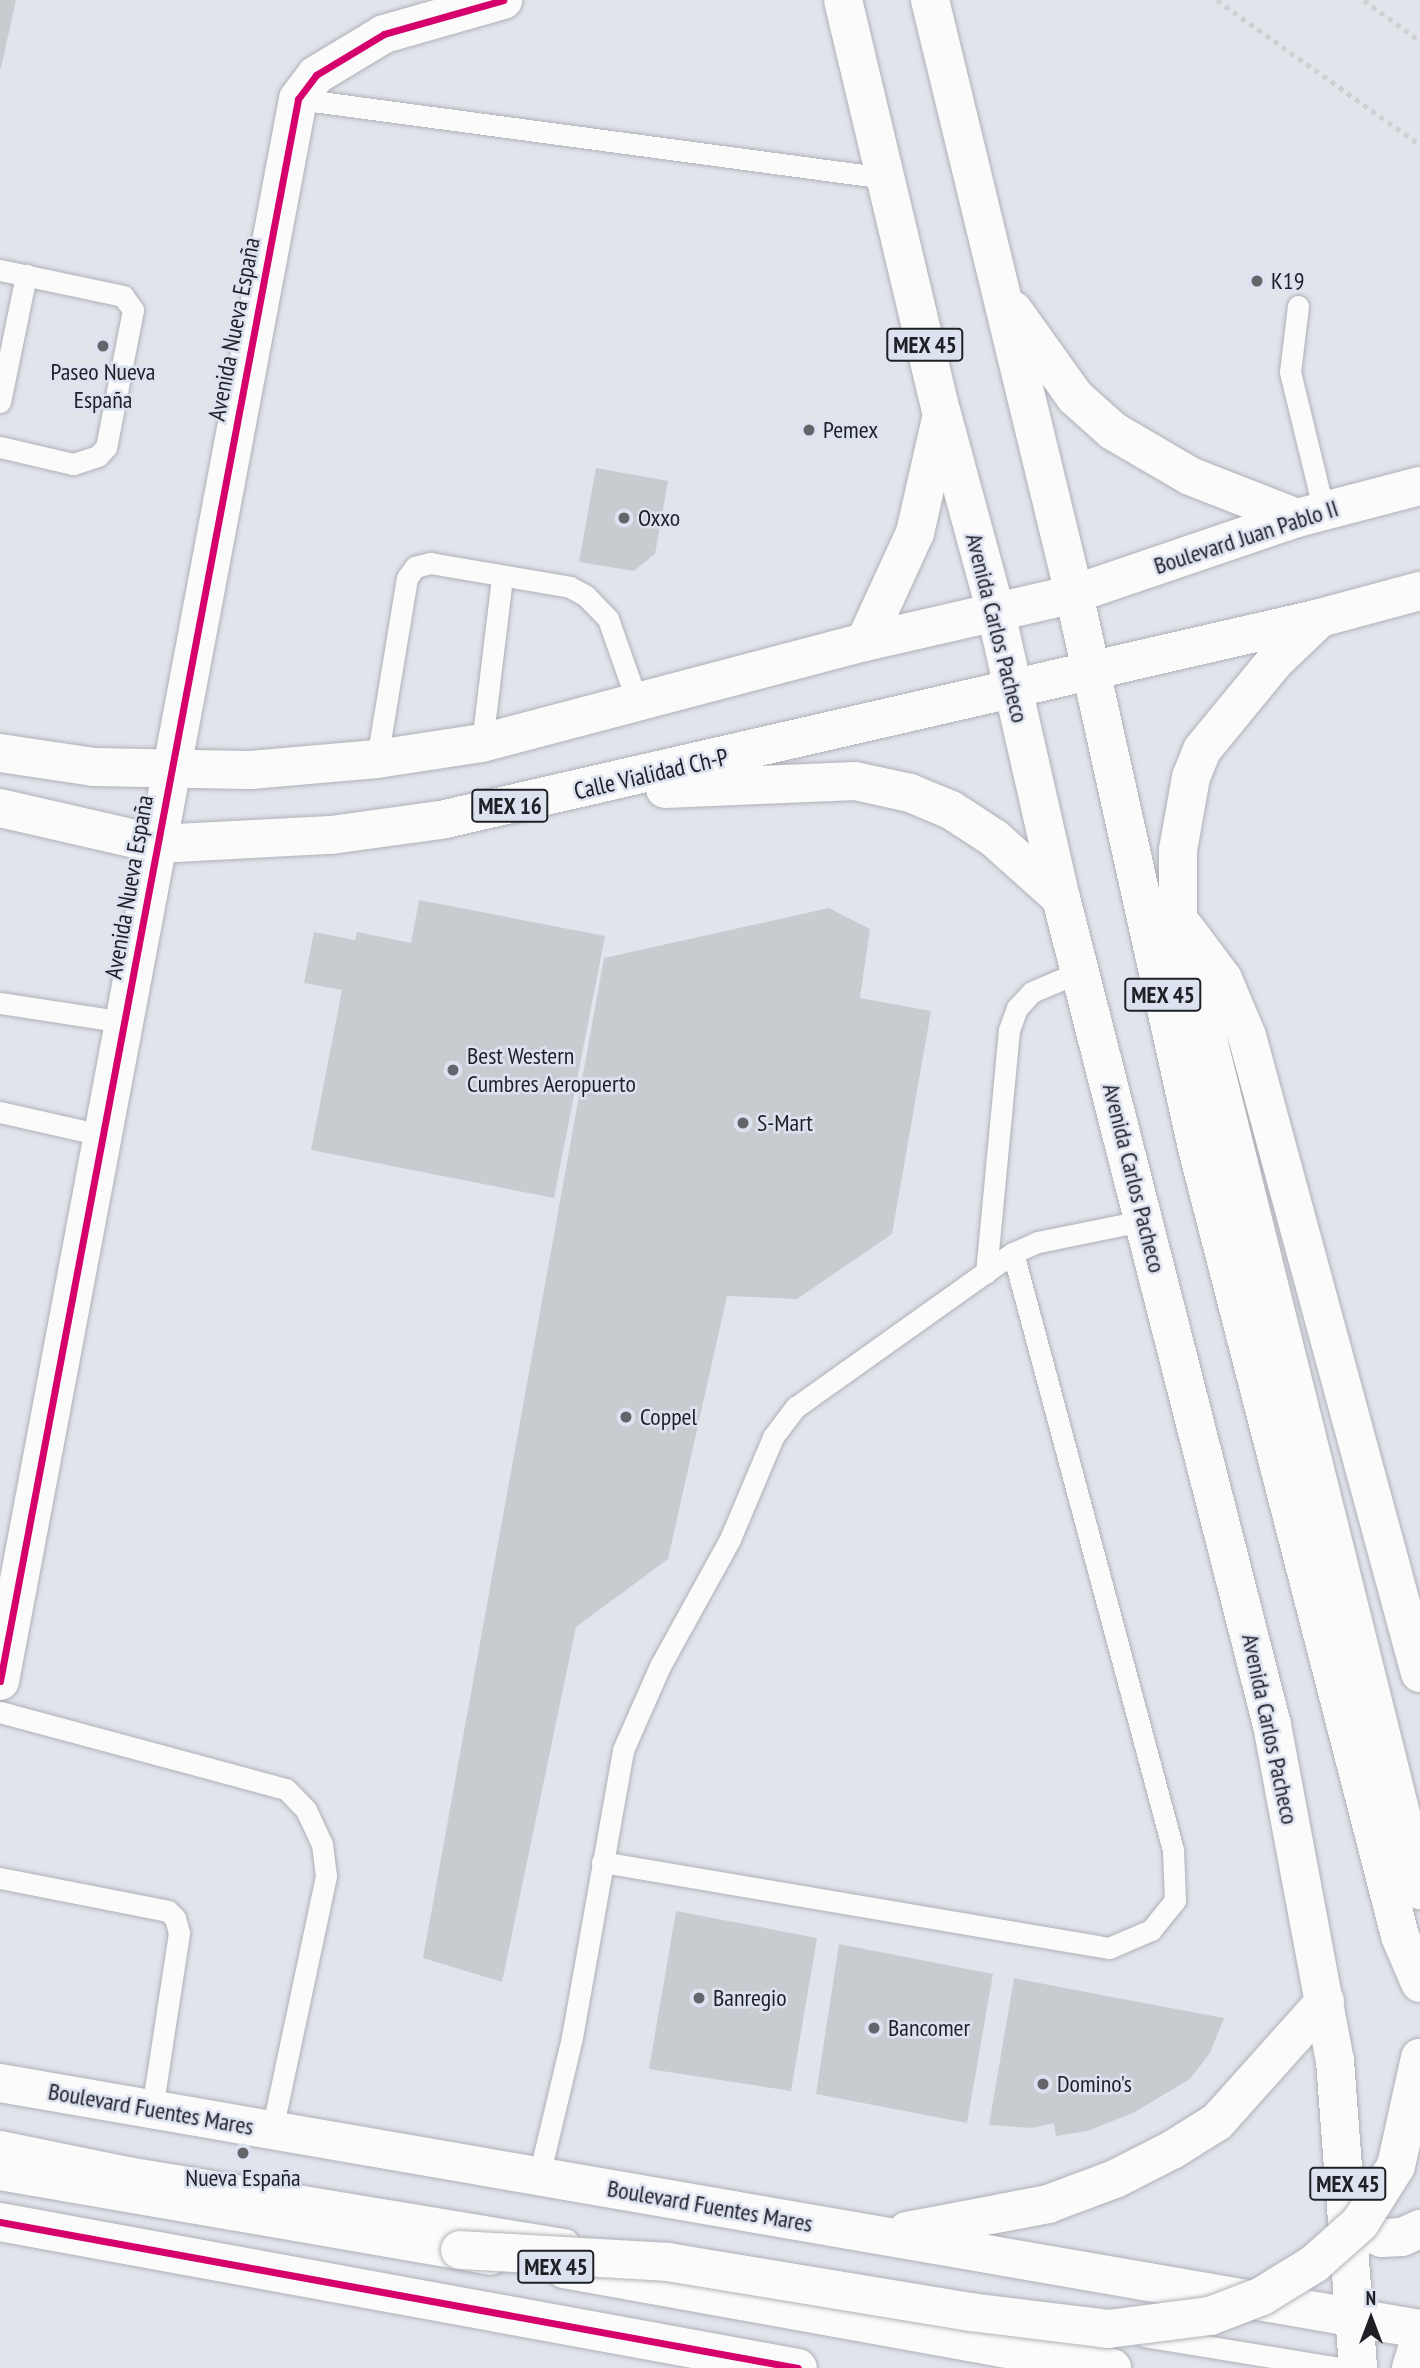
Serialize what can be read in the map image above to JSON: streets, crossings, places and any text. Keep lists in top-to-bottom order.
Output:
{
  "streets": {
    "main road": [
      "Avenida Nueva España",
      "MEX 45",
      "Boulevard Juan Pablo II",
      "Avenida Carlos Pacheco",
      "Calle Vialidad Ch-P",
      "MEX 16",
      "Boulevard Fuentes Mares"
    ]
  },
  "crossings": [
    ["Avenida Nueva España", "Calle Vialidad Ch-P"],
    ["MEX 45", "Boulevard Juan Pablo II"],
    ["MEX 45", "Calle Vialidad Ch-P"],
    ["Avenida Carlos Pacheco", "Calle Vialidad Ch-P"],
    ["Avenida Carlos Pacheco", "Boulevard Fuentes Mares"]
  ],
  "places": [
    "K19",
    "Paseo Nueva España",
    "Pemex",
    "Oxxo",
    "Best Western Cumbres Aeropuerto",
    "S-Mart",
    "Coppel",
    "Banregio",
    "Bancomer",
    "Domino's",
    "Nueva España"
  ],
  "north": "top"
}
